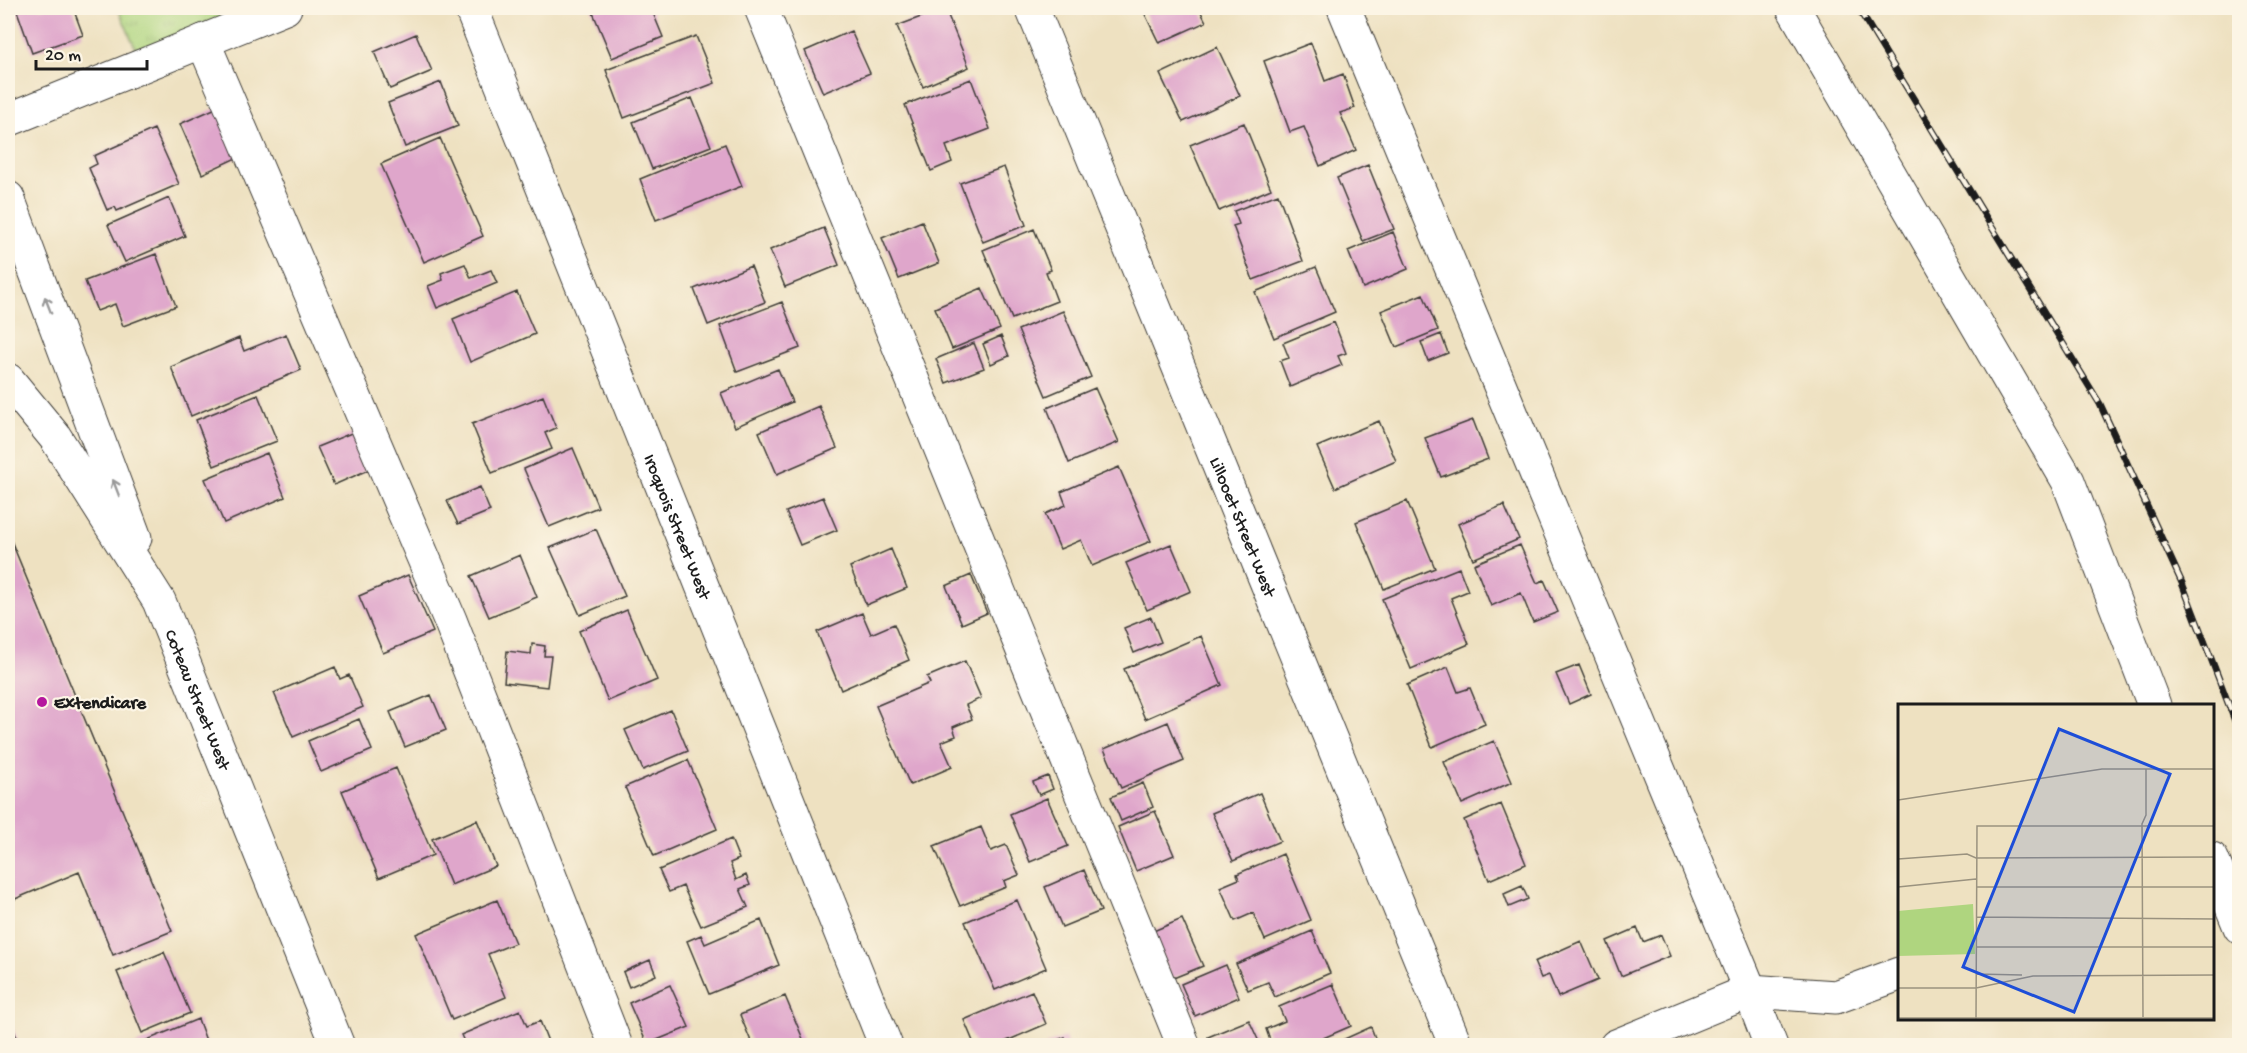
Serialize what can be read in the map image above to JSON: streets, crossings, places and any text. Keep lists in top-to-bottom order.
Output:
{
  "streets": {
    "street": ["Iroquois Street West", "Lillooet Street West", "Coteau Street West"]
  },
  "places": ["Extendicare"],
  "scale_bar": "20 m"
}
